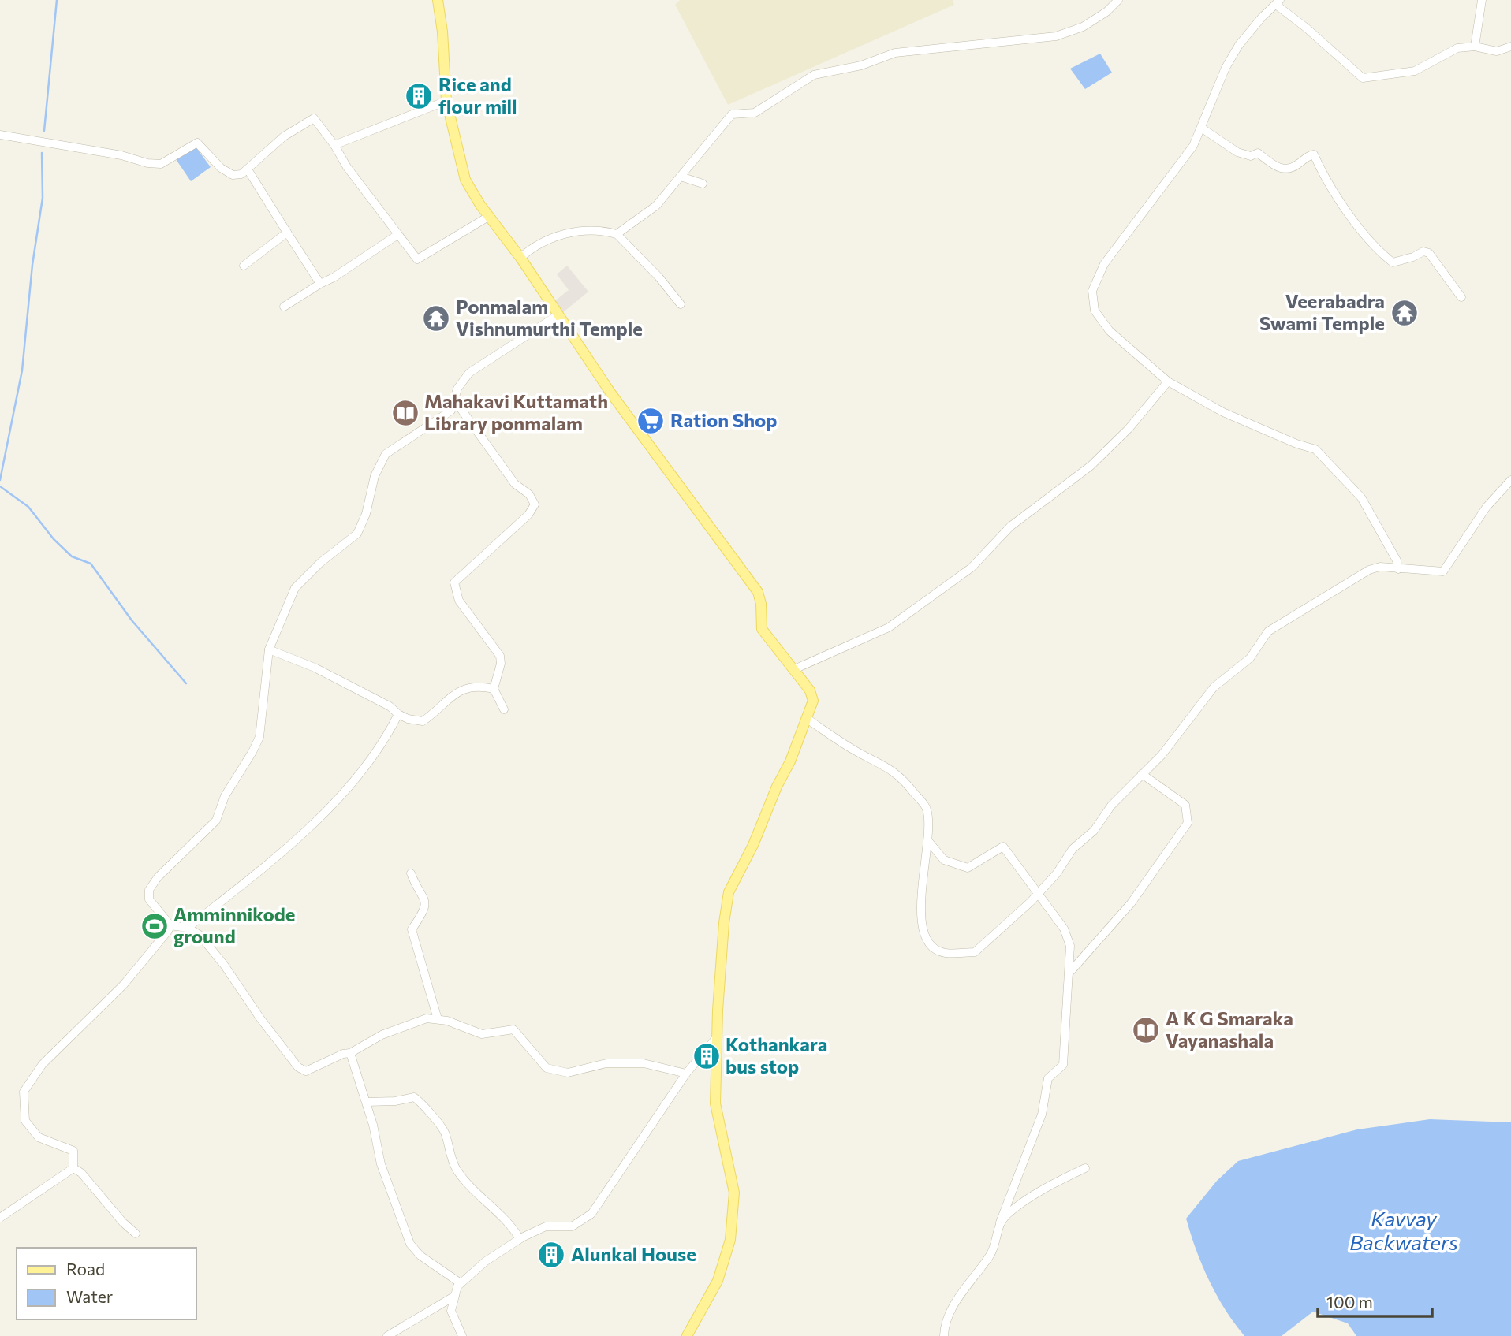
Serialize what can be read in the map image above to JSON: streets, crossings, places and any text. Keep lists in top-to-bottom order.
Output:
{
  "water": ["Kavvay Backwaters"],
  "places": {
    "building": ["Rice and flour mill", "Kothankara bus stop", "Alunkal House"],
    "temple": ["Veerabadra Swami Temple", "Ponmalam Vishnumurthi Temple"],
    "library": ["Mahakavi Kuttamath Library ponmalam", "A K G Smaraka Vayanashala"],
    "supermarket": ["Ration Shop"],
    "sports": ["Amminnikode ground"]
  },
  "legend": ["Road", "Water"],
  "scale_bar": "100 m"
}
